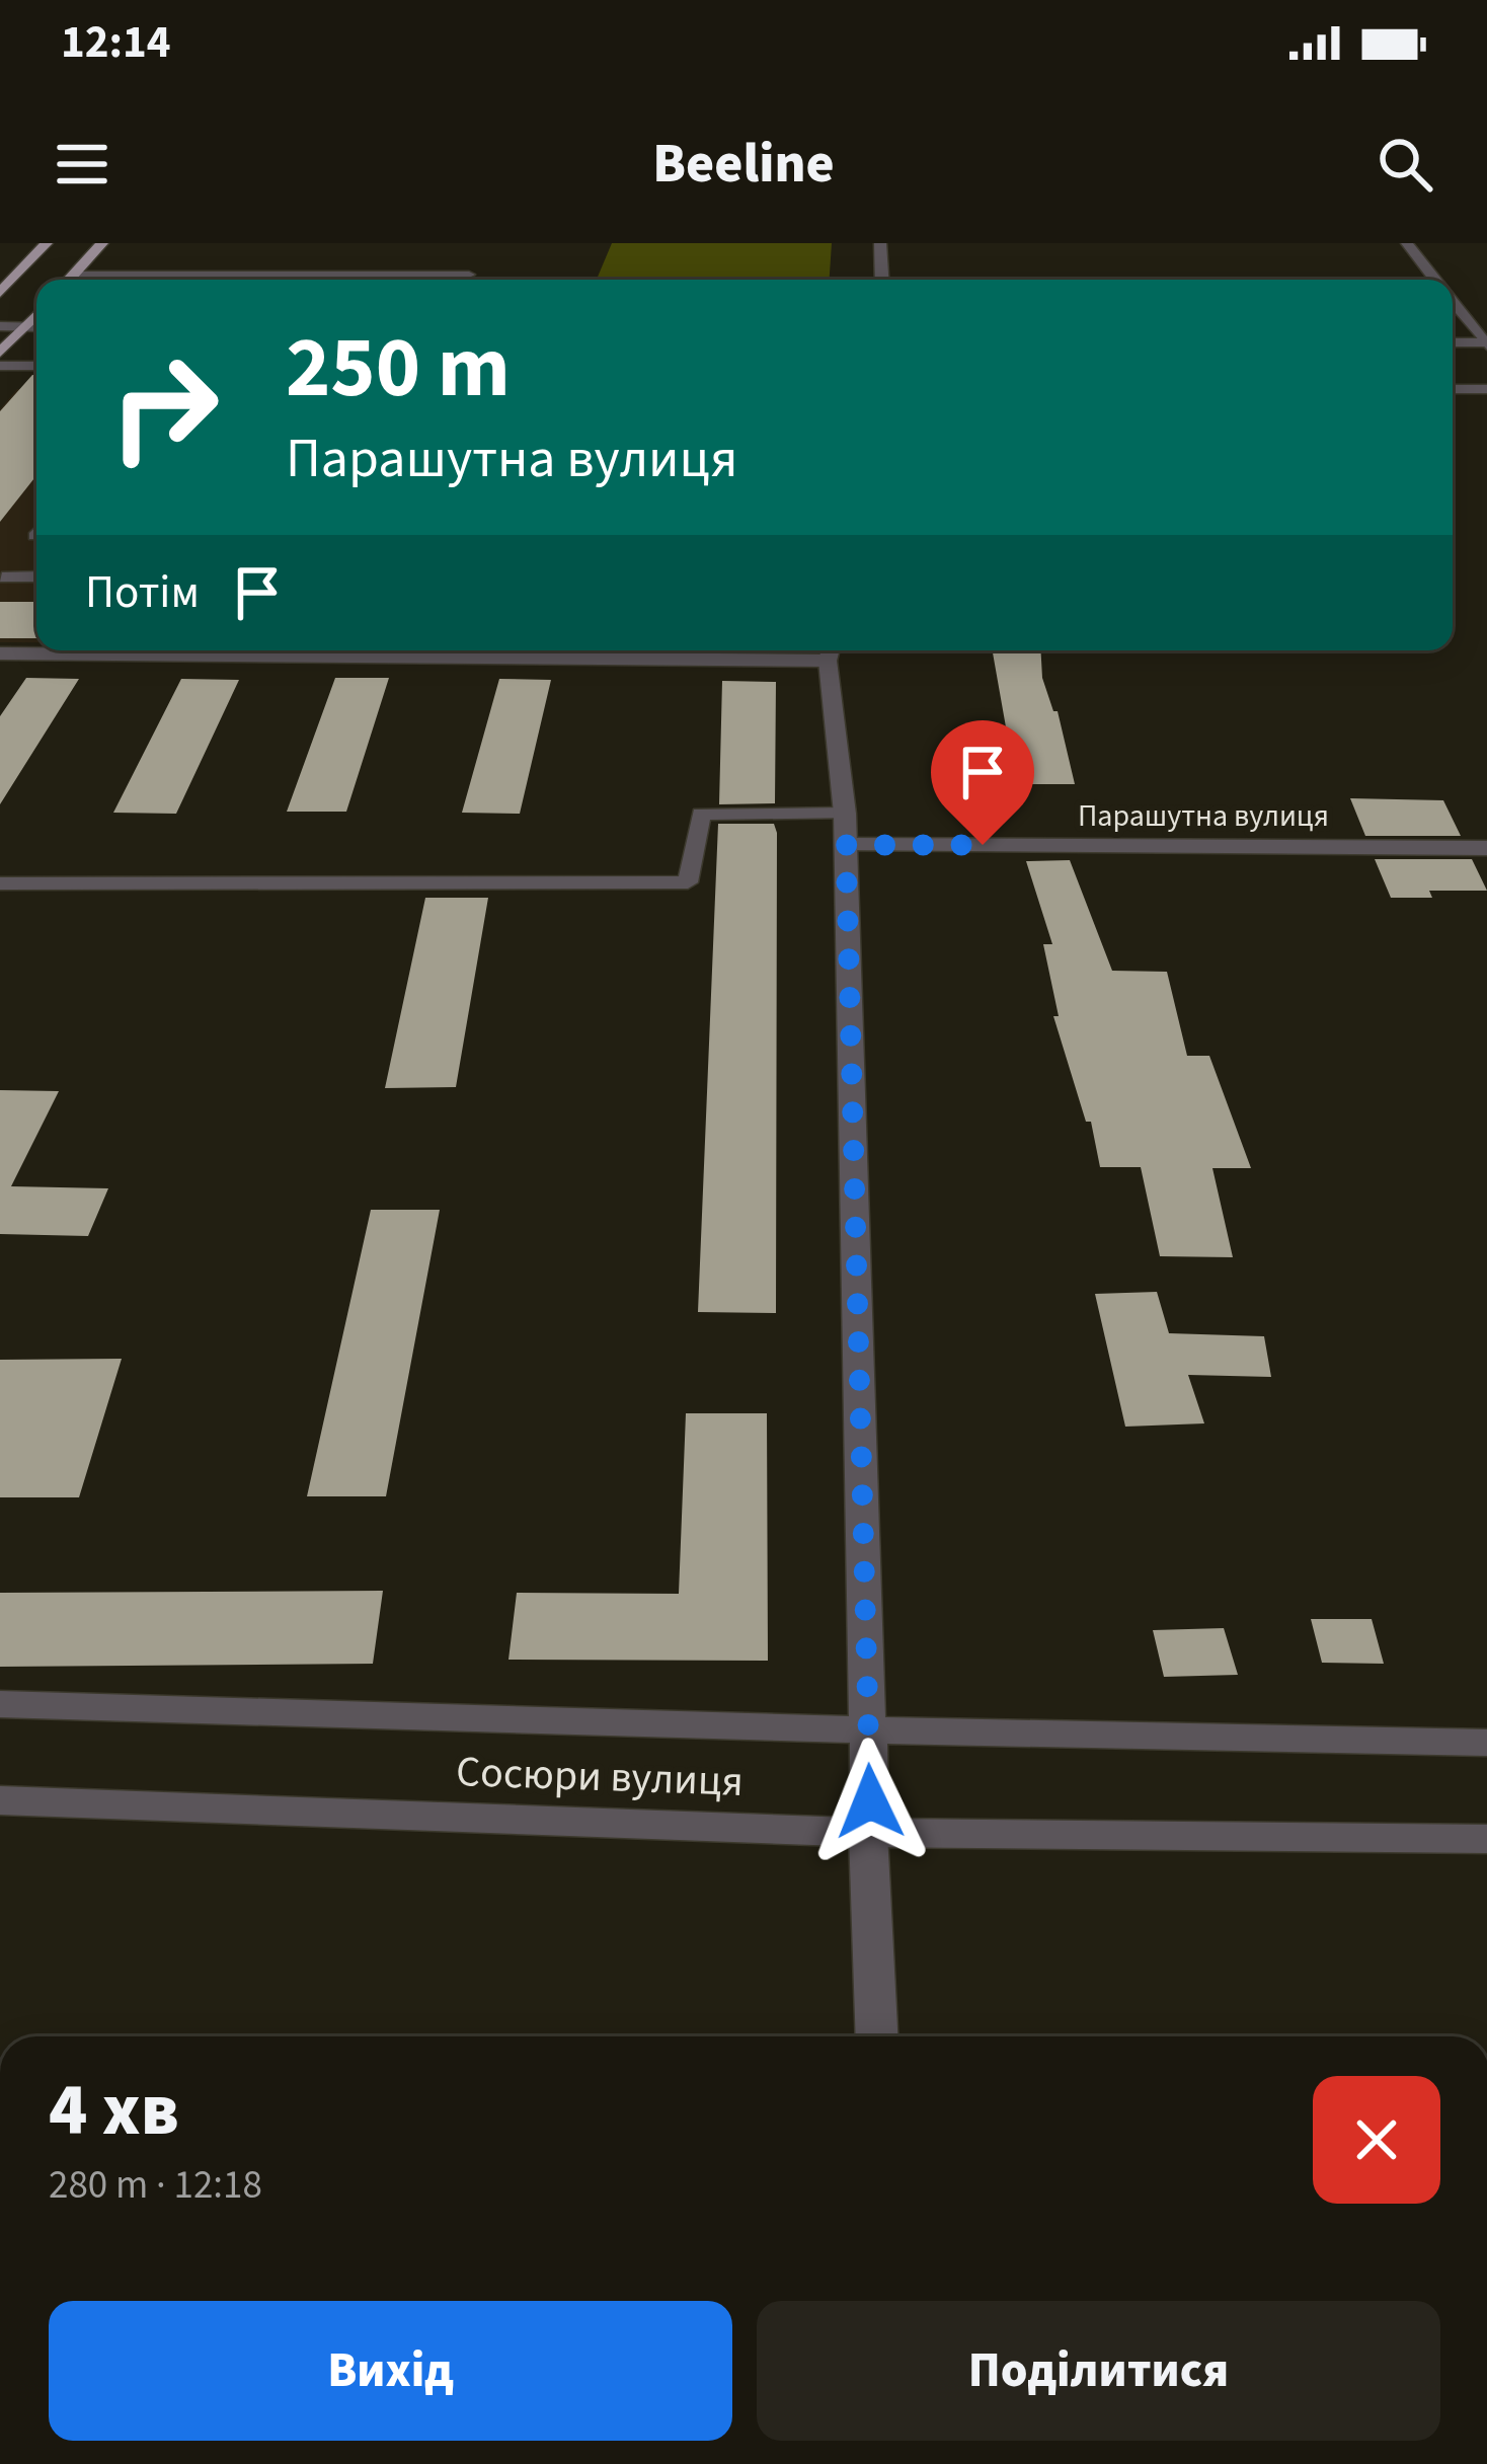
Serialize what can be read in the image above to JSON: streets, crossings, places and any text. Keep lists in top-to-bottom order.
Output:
{
  "streets": {
    "street": ["Парашутна вулиця", "Сосюри вулиця"]
  },
  "page": {
    "status": "12:14",
    "header": "Beeline",
    "turn": ["250 m", "Парашутна вулиця"],
    "then": "Потім",
    "heading": ["4 хв", "280 m · 12:18"],
    "buttons": ["Вихід", "Поділитися"]
  }
}
